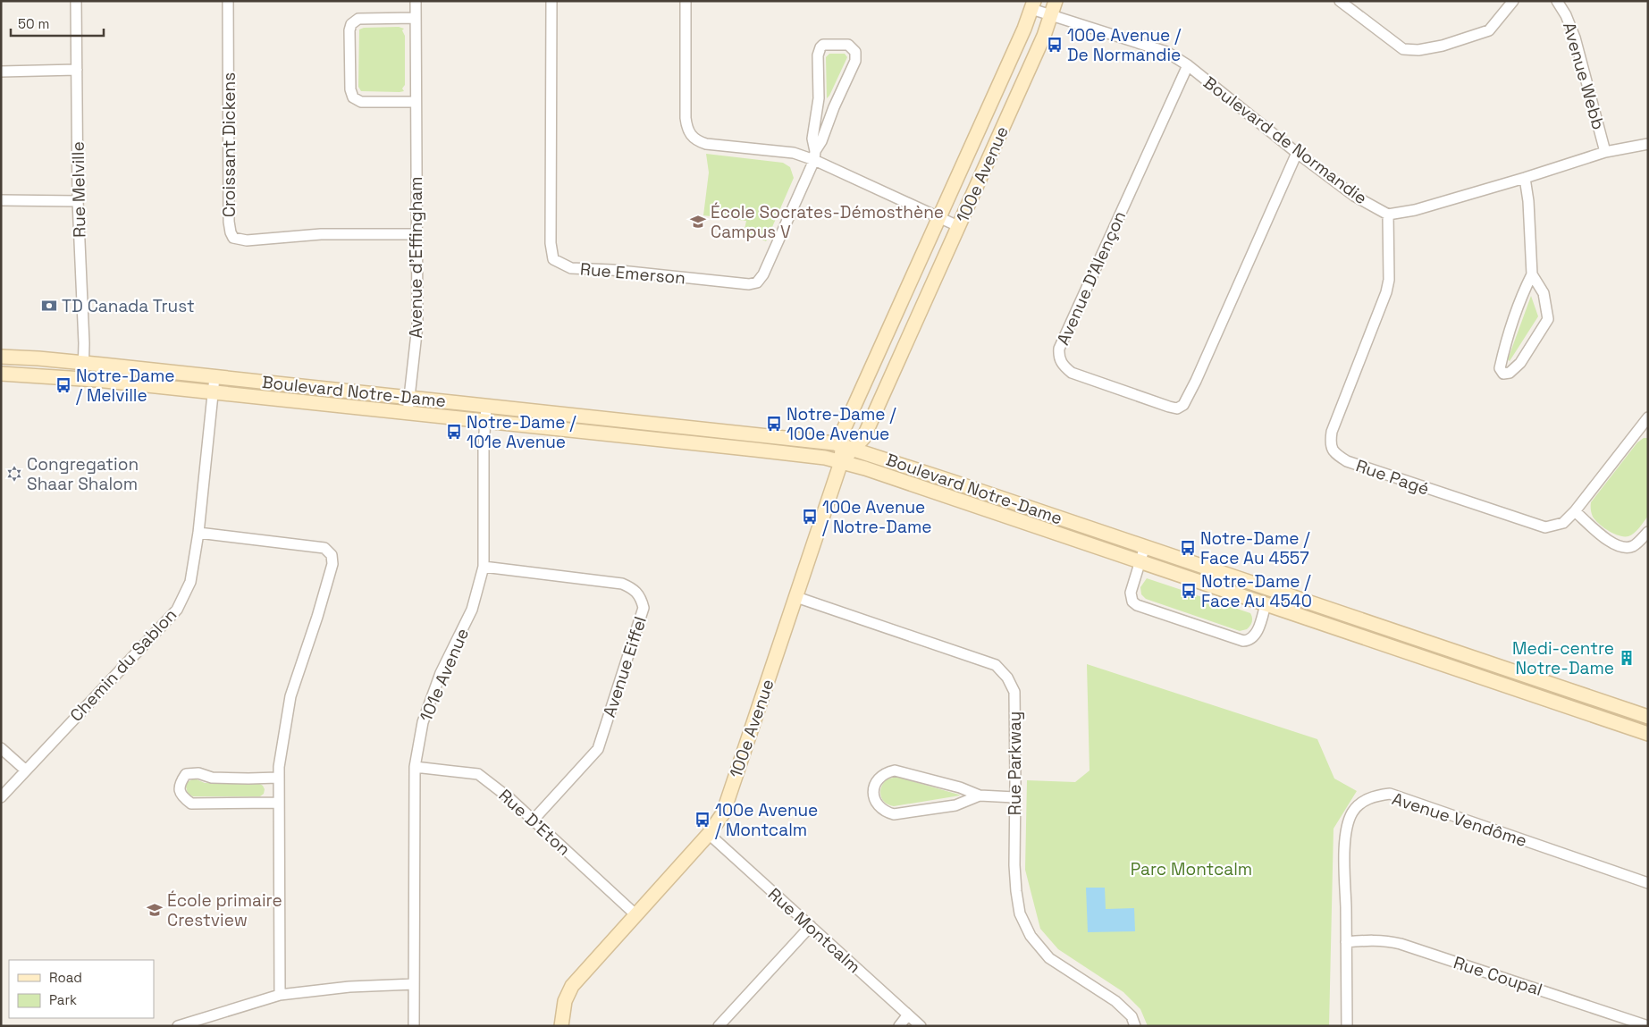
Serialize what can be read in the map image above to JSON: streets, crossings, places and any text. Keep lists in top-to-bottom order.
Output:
{
  "streets": {
    "street": [
      "Avenue Webb",
      "Boulevard de Normandie",
      "Croissant Dickens",
      "100e Avenue",
      "Rue Melville",
      "Avenue d'Effingham",
      "Rue Emerson",
      "Avenue D'Alençon",
      "Boulevard Notre-Dame",
      "Rue Pagé",
      "Chemin du Sablon",
      "Avenue Eiffel",
      "101e Avenue",
      "Rue Parkway",
      "Avenue Vendôme",
      "Rue D'Eton",
      "Rue Montcalm",
      "Rue Coupal"
    ]
  },
  "crossings": [
    ["Boulevard de Normandie", "100e Avenue"],
    ["Boulevard de Normandie", "Avenue D'Alençon"],
    ["Boulevard de Normandie", "Rue Pagé"],
    ["Croissant Dickens", "Avenue d'Effingham"],
    ["100e Avenue", "Boulevard Notre-Dame"],
    ["100e Avenue", "Rue Parkway"],
    ["100e Avenue", "Rue D'Eton"],
    ["100e Avenue", "Rue Montcalm"],
    ["Rue Melville", "Boulevard Notre-Dame"],
    ["Avenue d'Effingham", "Boulevard Notre-Dame"],
    ["Boulevard Notre-Dame", "Chemin du Sablon"],
    ["Boulevard Notre-Dame", "101e Avenue"],
    ["Avenue Eiffel", "101e Avenue"],
    ["Avenue Eiffel", "Rue D'Eton"],
    ["101e Avenue", "Rue D'Eton"],
    ["Avenue Vendôme", "Rue Coupal"]
  ],
  "parks": ["Parc Montcalm"],
  "places": {
    "bus stop": [
      "100e Avenue / De Normandie",
      "Notre-Dame / Melville",
      "Notre-Dame / 100e Avenue",
      "Notre-Dame / 101e Avenue",
      "100e Avenue / Notre-Dame",
      "Notre-Dame / Face Au 4557",
      "Notre-Dame / Face Au 4540",
      "100e Avenue / Montcalm"
    ],
    "school or university": ["École Socrates-Démosthène Campus V", "École primaire Crestview"],
    "bank": ["TD Canada Trust"],
    "synagogue": ["Congregation Shaar Shalom"],
    "building": ["Medi-centre Notre-Dame"]
  },
  "legend": ["Road", "Park"],
  "scale_bar": "50 m"
}
